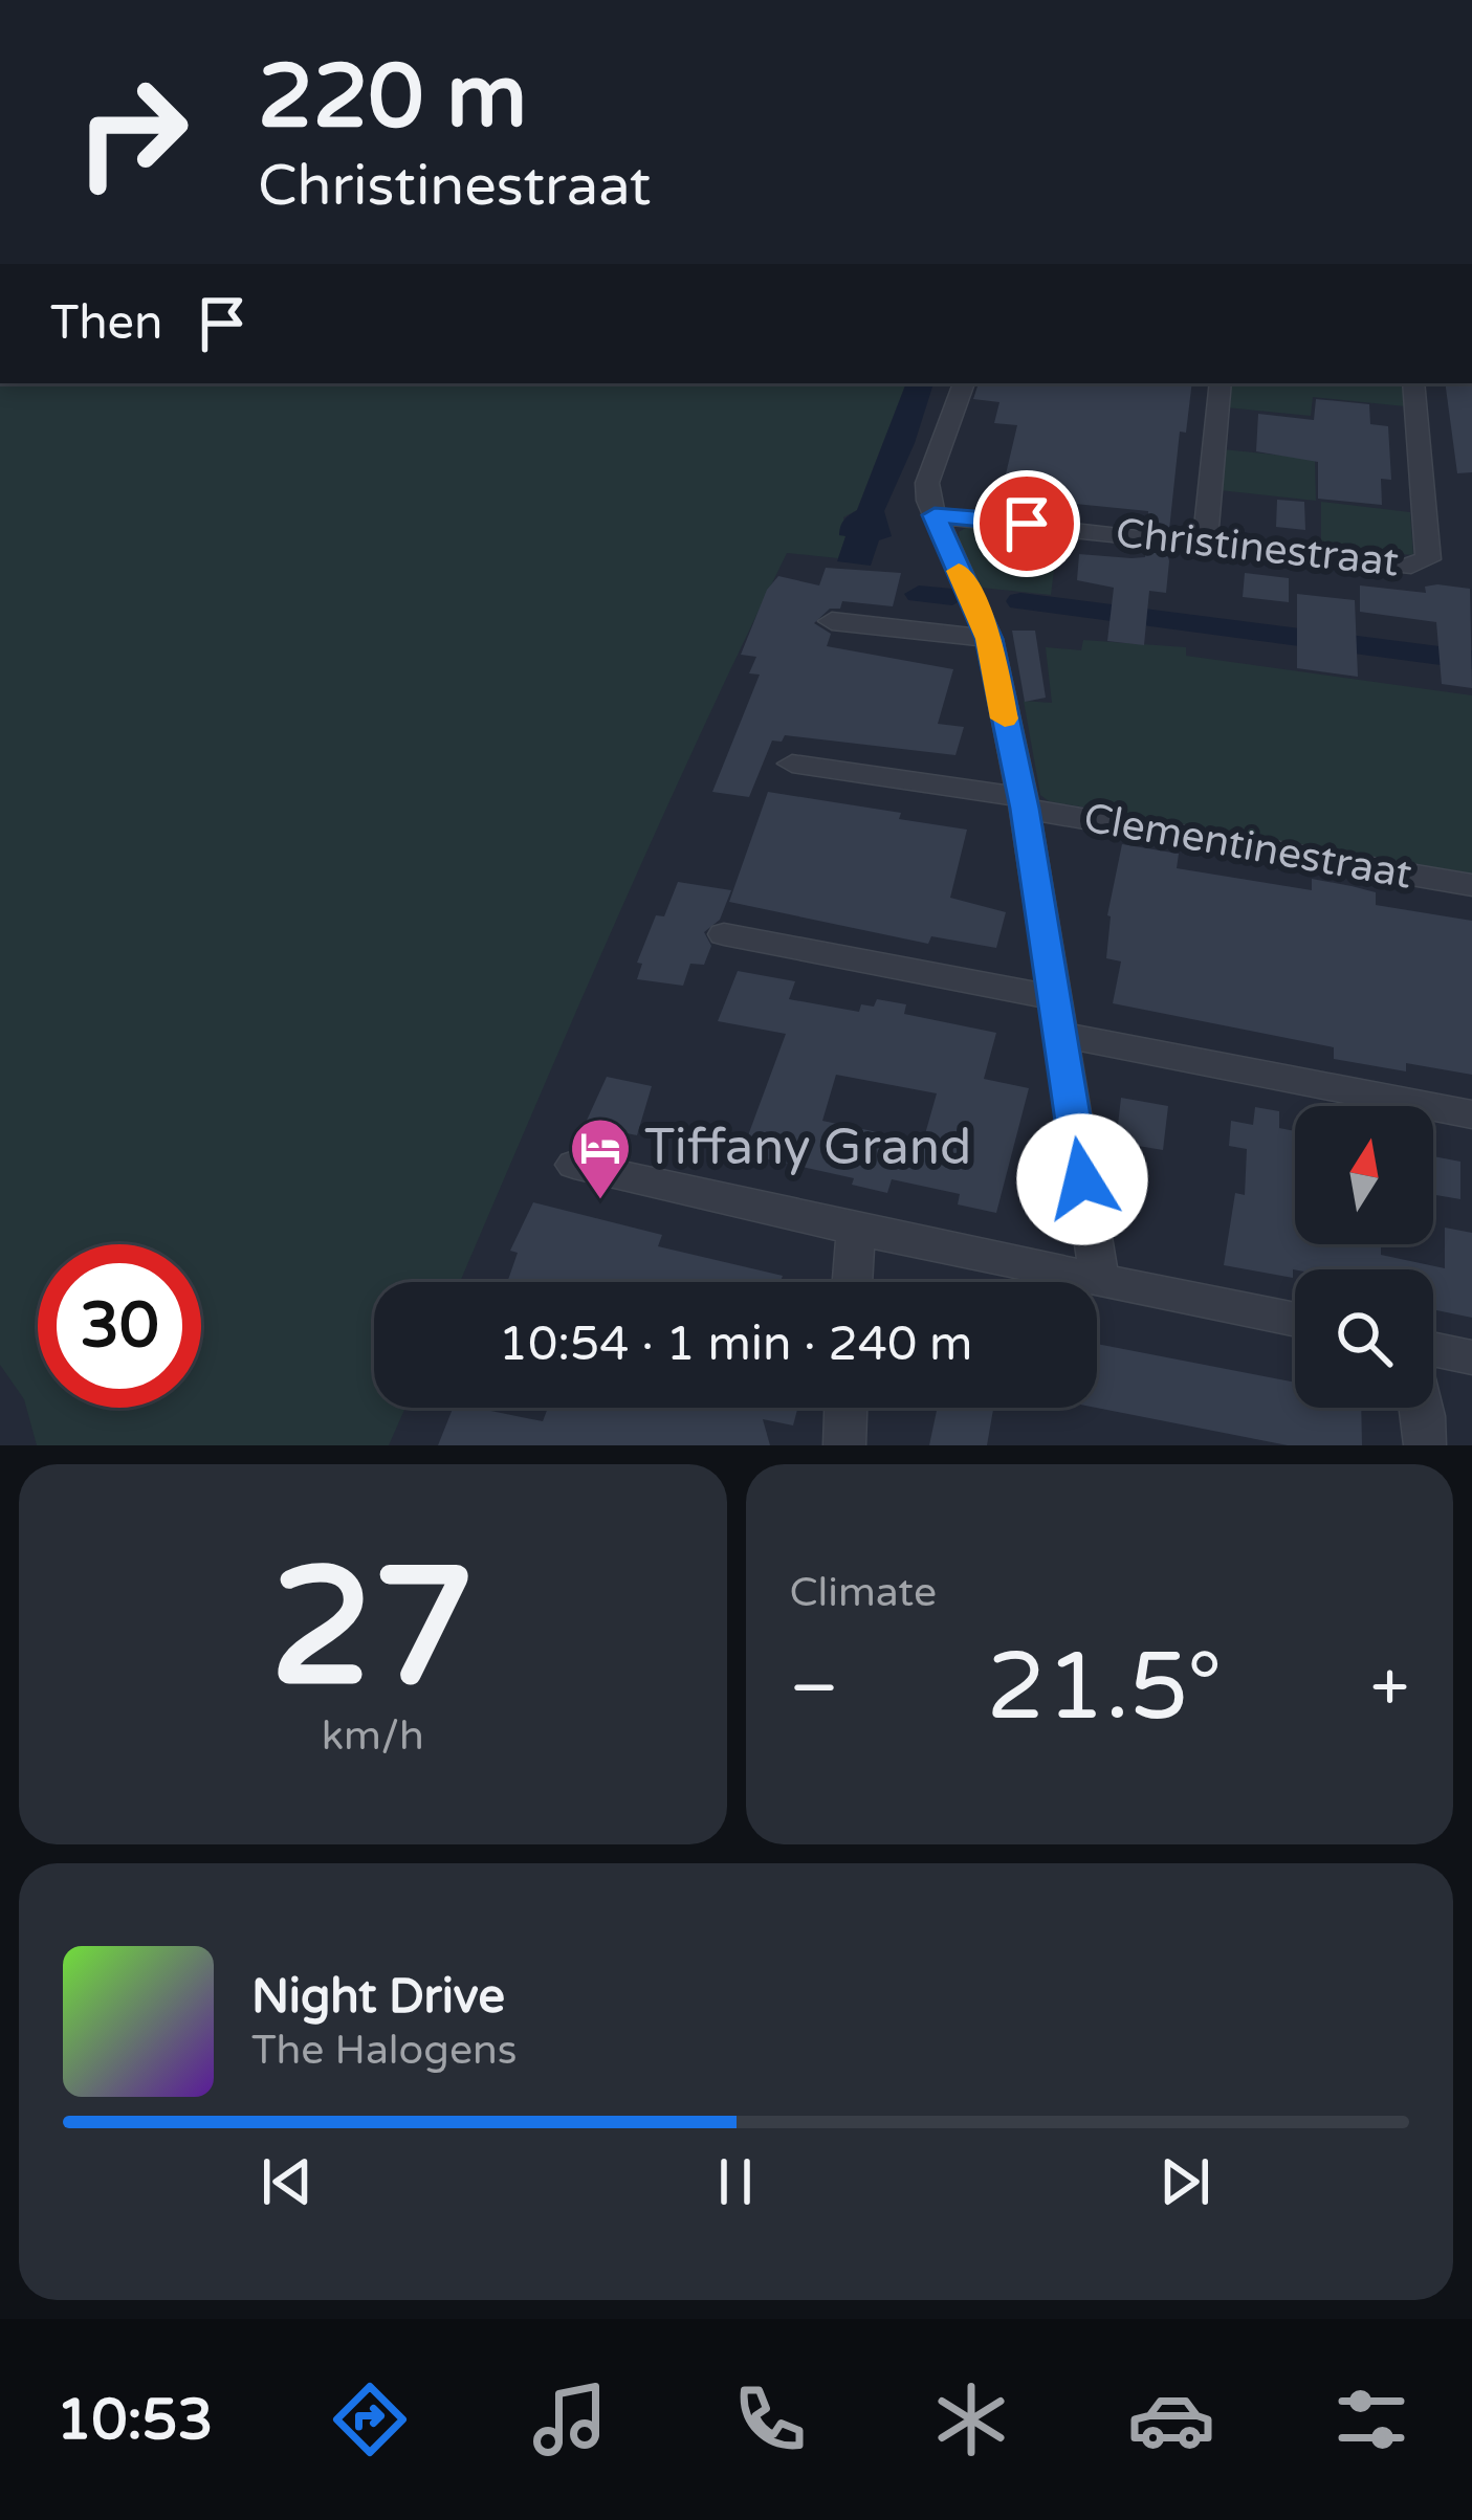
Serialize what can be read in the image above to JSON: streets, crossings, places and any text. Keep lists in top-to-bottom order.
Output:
{
  "streets": {
    "street": ["Christinestraat", "Clementinestraat"]
  },
  "places": {
    "hotel": ["Tiffany Grand"]
  },
  "north": "top",
  "page": {
    "turn": ["220 m", "Christinestraat"],
    "then": "Then",
    "limit": "30",
    "trip": "10:54 · 1 min · 240 m",
    "tile": [
      ["27", "km/h"],
      "Climate"
    ],
    "heat": ["−", "21.5°", "+"],
    "song": ["Night Drive", "The Halogens"],
    "tabs": "10:53"
  }
}
